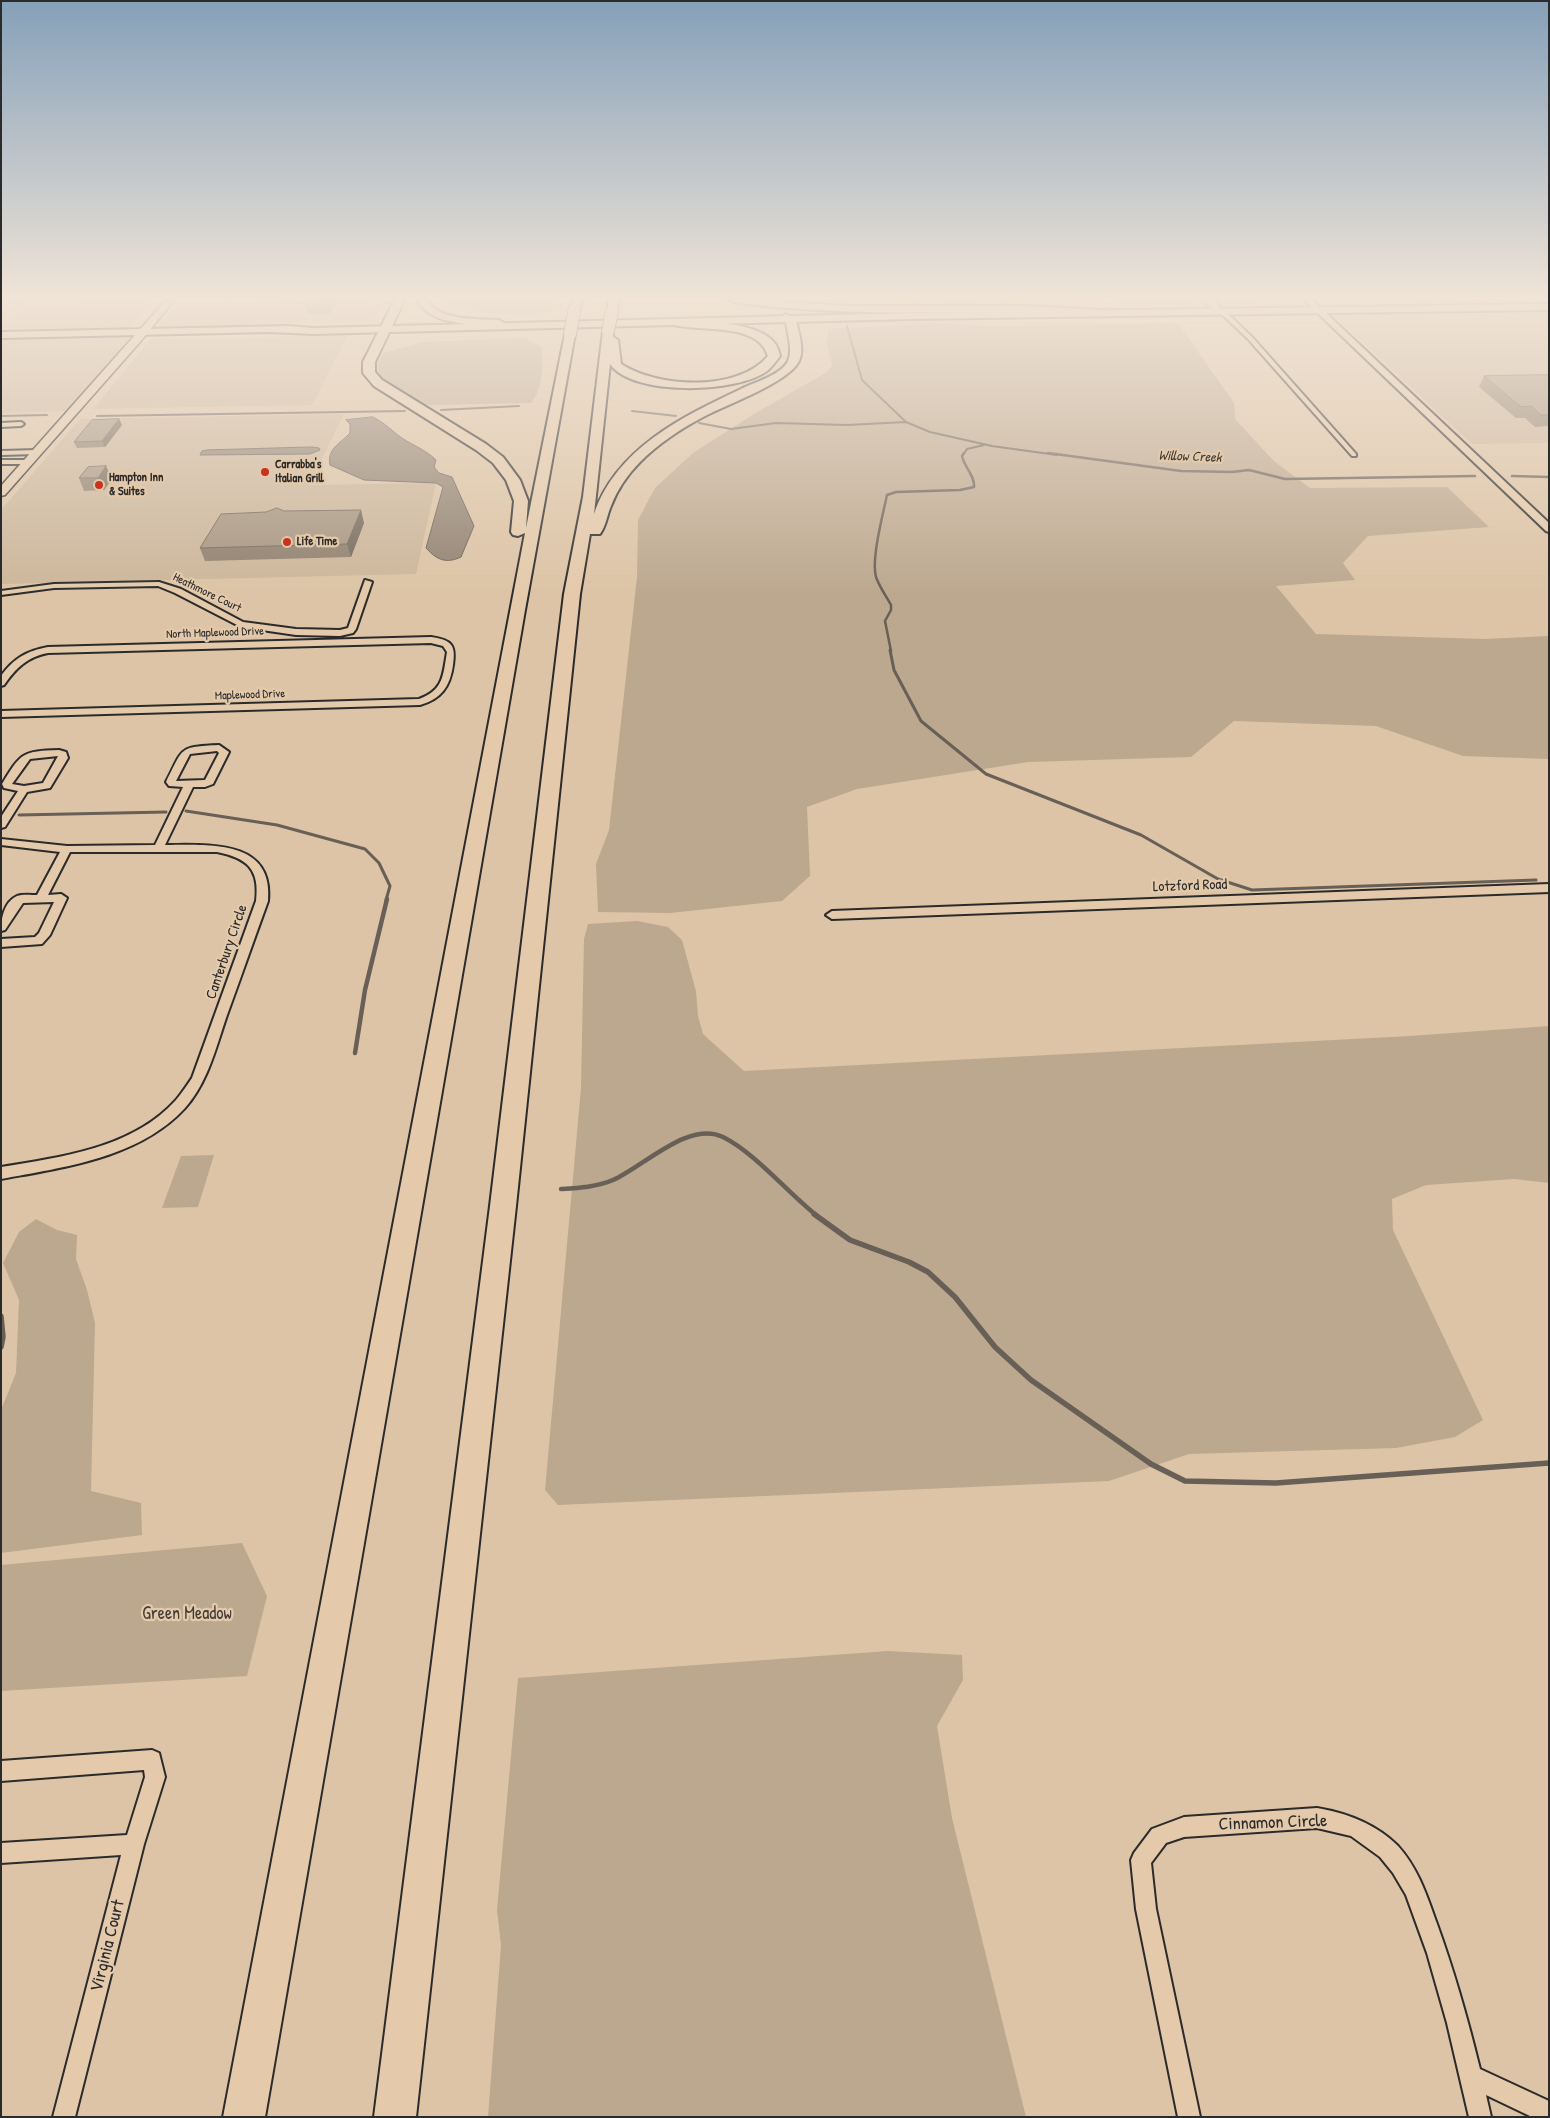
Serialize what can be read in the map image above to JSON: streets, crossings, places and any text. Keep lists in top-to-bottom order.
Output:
{
  "streets": {
    "street": [
      "Heathmore Court",
      "North Maplewood Drive",
      "Maplewood Drive",
      "Lotzford Road",
      "Canterbury Circle",
      "Cinnamon Circle",
      "Virginia Court"
    ]
  },
  "crossings": [
    ["North Maplewood Drive", "Maplewood Drive"]
  ],
  "water": ["Willow Creek"],
  "parks": ["Green Meadow"],
  "places": ["Carrabba's Italian Grill", "Hampton Inn & Suites", "Life Time"]
}
